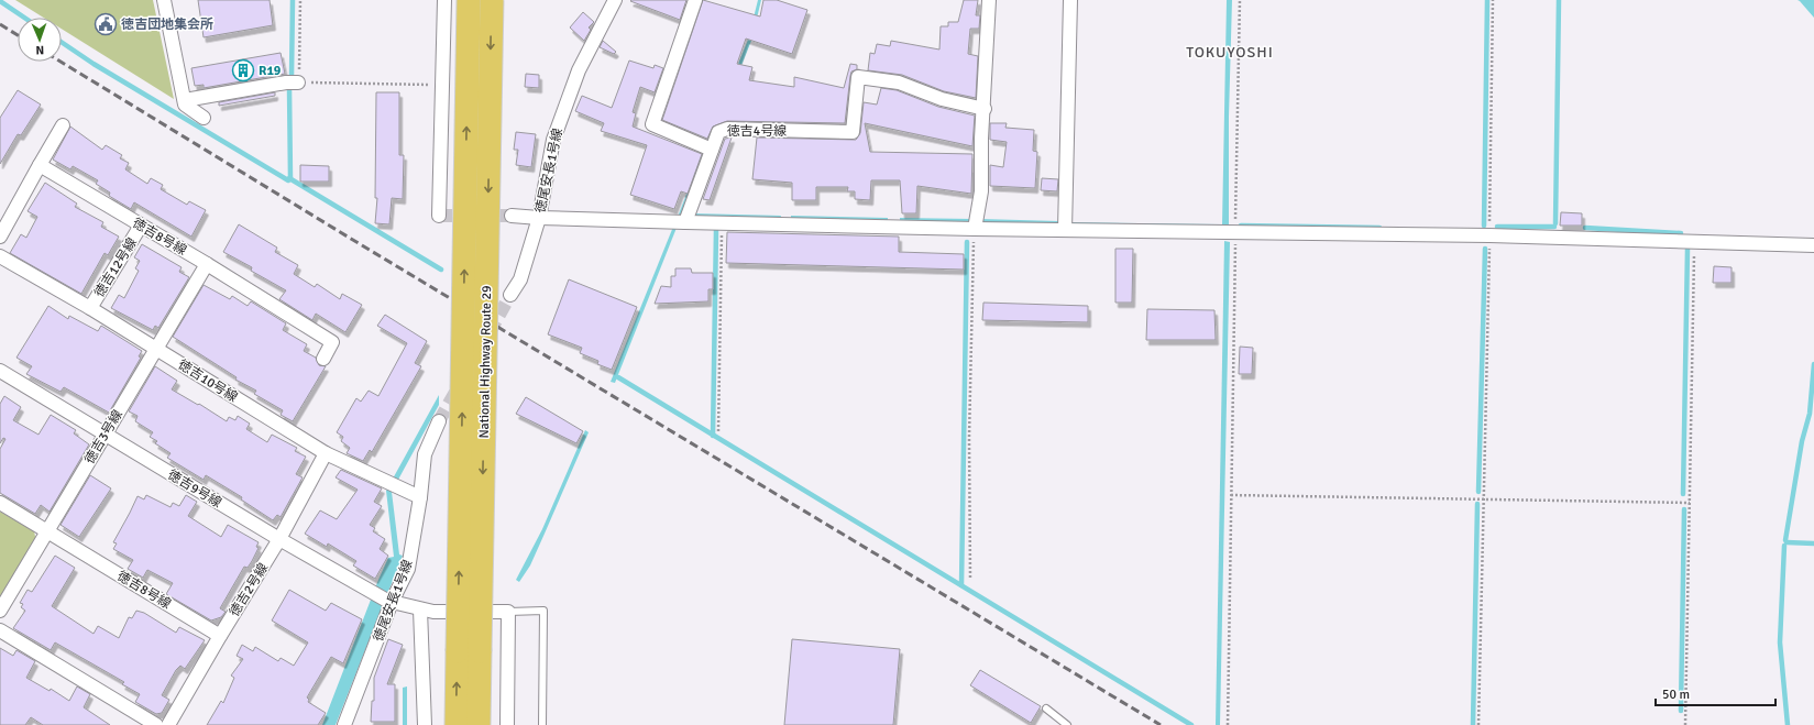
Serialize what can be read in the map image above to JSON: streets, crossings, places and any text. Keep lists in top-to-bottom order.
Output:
{
  "streets": {
    "highway": ["National Highway Route 29"],
    "street": [
      "徳吉4号線",
      "徳尾安長1号線",
      "徳吉8号線",
      "徳吉12号線",
      "徳吉10号線",
      "徳吉3号線",
      "徳吉9号線",
      "徳吉2号線"
    ]
  },
  "crossings": [
    ["徳尾安長1号線", "徳吉10号線"],
    ["徳尾安長1号線", "徳吉9号線"],
    ["徳吉8号線", "徳吉12号線"],
    ["徳吉8号線", "徳吉3号線"],
    ["徳吉8号線", "徳吉2号線"],
    ["徳吉12号線", "徳吉10号線"],
    ["徳吉10号線", "徳吉3号線"],
    ["徳吉10号線", "徳吉2号線"],
    ["徳吉3号線", "徳吉9号線"],
    ["徳吉9号線", "徳吉2号線"]
  ],
  "districts": ["TOKUYOSHI"],
  "places": {
    "public building": ["徳吉団地集会所"],
    "building": ["R19"]
  },
  "scale_bar": "50 m",
  "north": "bottom"
}
